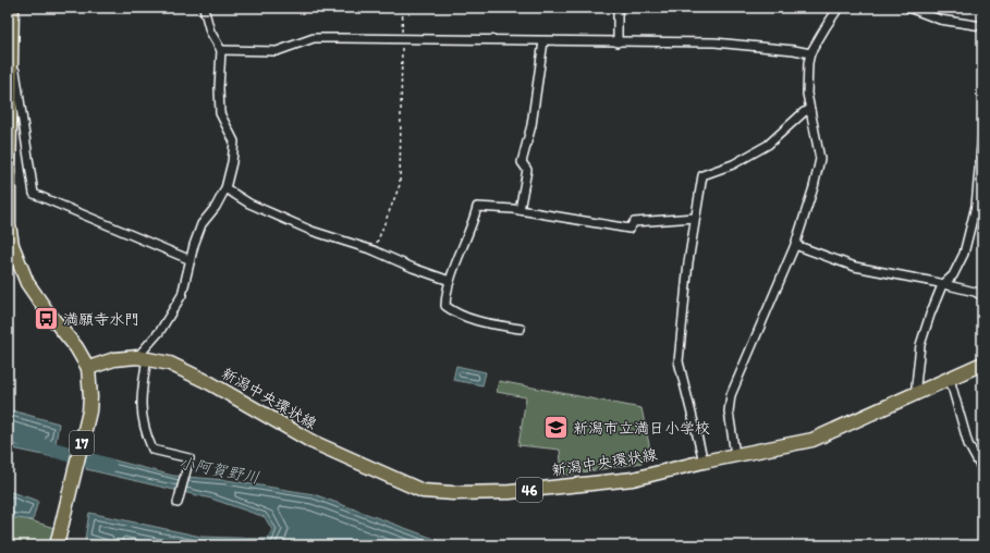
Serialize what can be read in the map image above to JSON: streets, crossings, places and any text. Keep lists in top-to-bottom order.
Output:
{
  "streets": {
    "main road": ["新潟中央環状線", "17", "46"]
  },
  "crossings": [
    ["新潟中央環状線", "17"]
  ],
  "water": ["小阿賀野川"],
  "places": {
    "bus stop": ["満願寺水門"],
    "school or university": ["新潟市立満日小学校"]
  }
}
